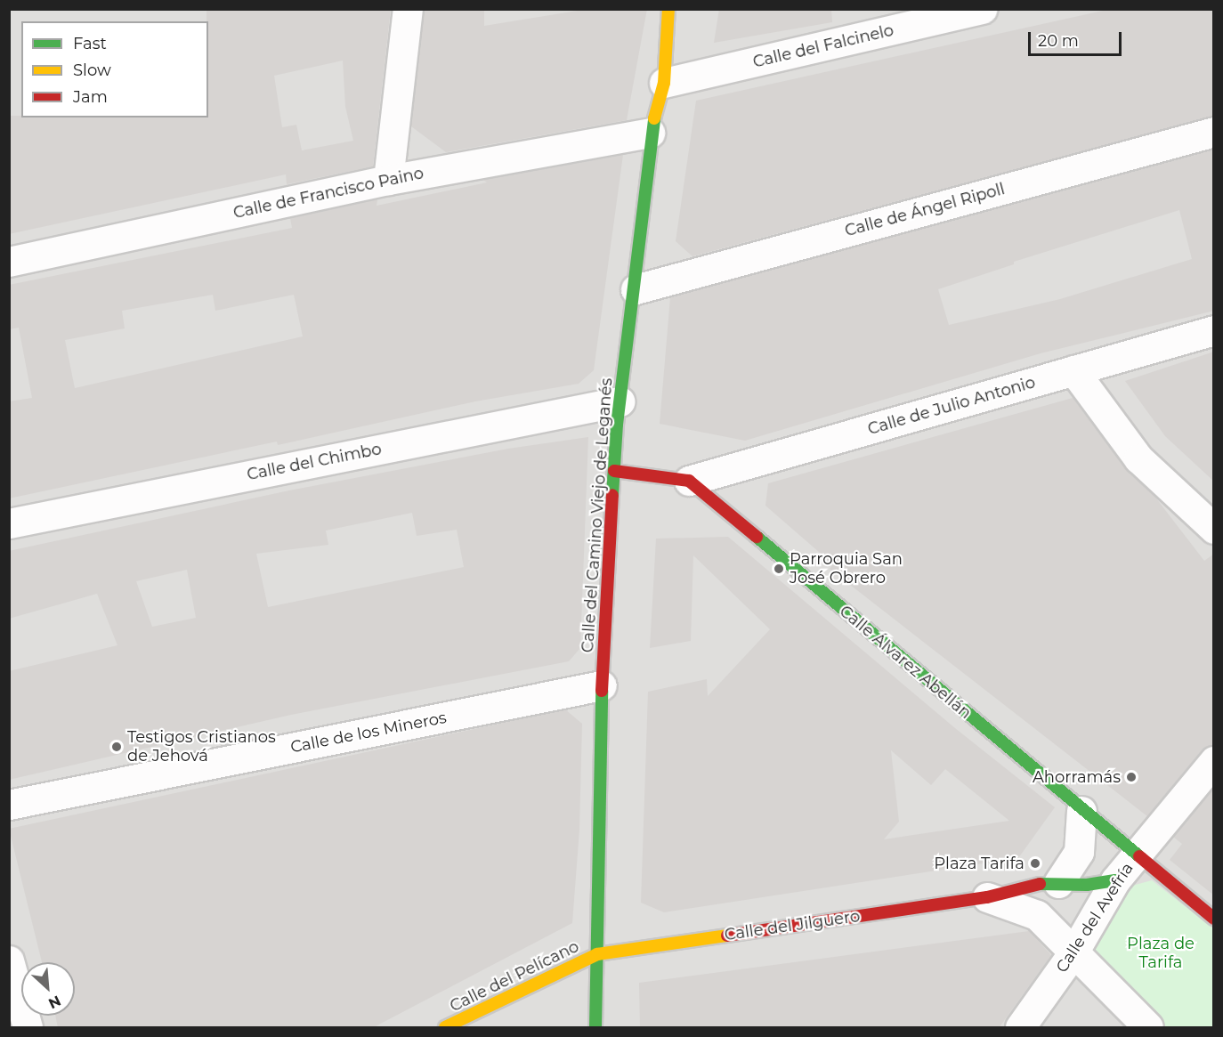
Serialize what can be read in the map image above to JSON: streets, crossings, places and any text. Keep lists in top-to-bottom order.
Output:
{
  "streets": {
    "street": [
      "Calle del Falcinelo",
      "Calle de Francisco Paino",
      "Calle de Ángel Ripoll",
      "Calle de Julio Antonio",
      "Calle del Chimbo",
      "Calle del Camino Viejo de Leganés",
      "Calle Álvarez Abellán",
      "Calle de los Mineros",
      "Calle del Avefría",
      "Calle del Jilguero",
      "Calle del Pelícano"
    ]
  },
  "crossings": [
    ["Calle del Falcinelo", "Calle del Camino Viejo de Leganés"],
    ["Calle de Francisco Paino", "Calle del Camino Viejo de Leganés"],
    ["Calle de Ángel Ripoll", "Calle del Camino Viejo de Leganés"],
    ["Calle de Julio Antonio", "Calle Álvarez Abellán"],
    ["Calle del Chimbo", "Calle del Camino Viejo de Leganés"],
    ["Calle del Camino Viejo de Leganés", "Calle de los Mineros"],
    ["Calle del Camino Viejo de Leganés", "Calle del Jilguero"],
    ["Calle del Camino Viejo de Leganés", "Calle del Pelícano"],
    ["Calle Álvarez Abellán", "Calle del Avefría"],
    ["Calle del Avefría", "Calle del Jilguero"],
    ["Calle del Jilguero", "Calle del Pelícano"]
  ],
  "parks": ["Plaza de Tarifa"],
  "places": [
    "Parroquia San José Obrero",
    "Testigos Cristianos de Jehová",
    "Ahorramás",
    "Plaza Tarifa"
  ],
  "legend": ["Fast", "Slow", "Jam"],
  "scale_bar": "20 m",
  "north": "bottom right"
}
